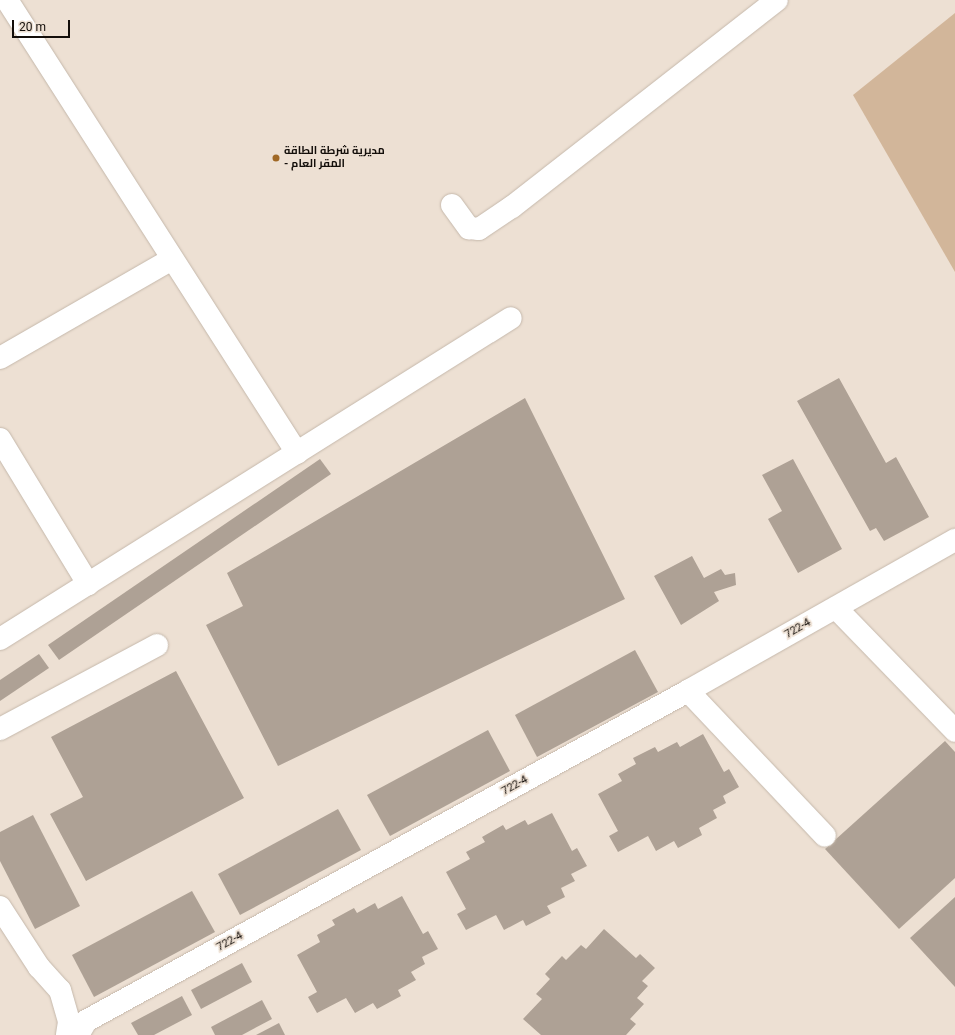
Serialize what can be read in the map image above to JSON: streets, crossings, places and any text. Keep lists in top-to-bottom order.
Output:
{
  "streets": {
    "street": ["722-4"]
  },
  "places": ["مديرية شرطة الطاقة - المقر العام"],
  "scale_bar": "20 m"
}
